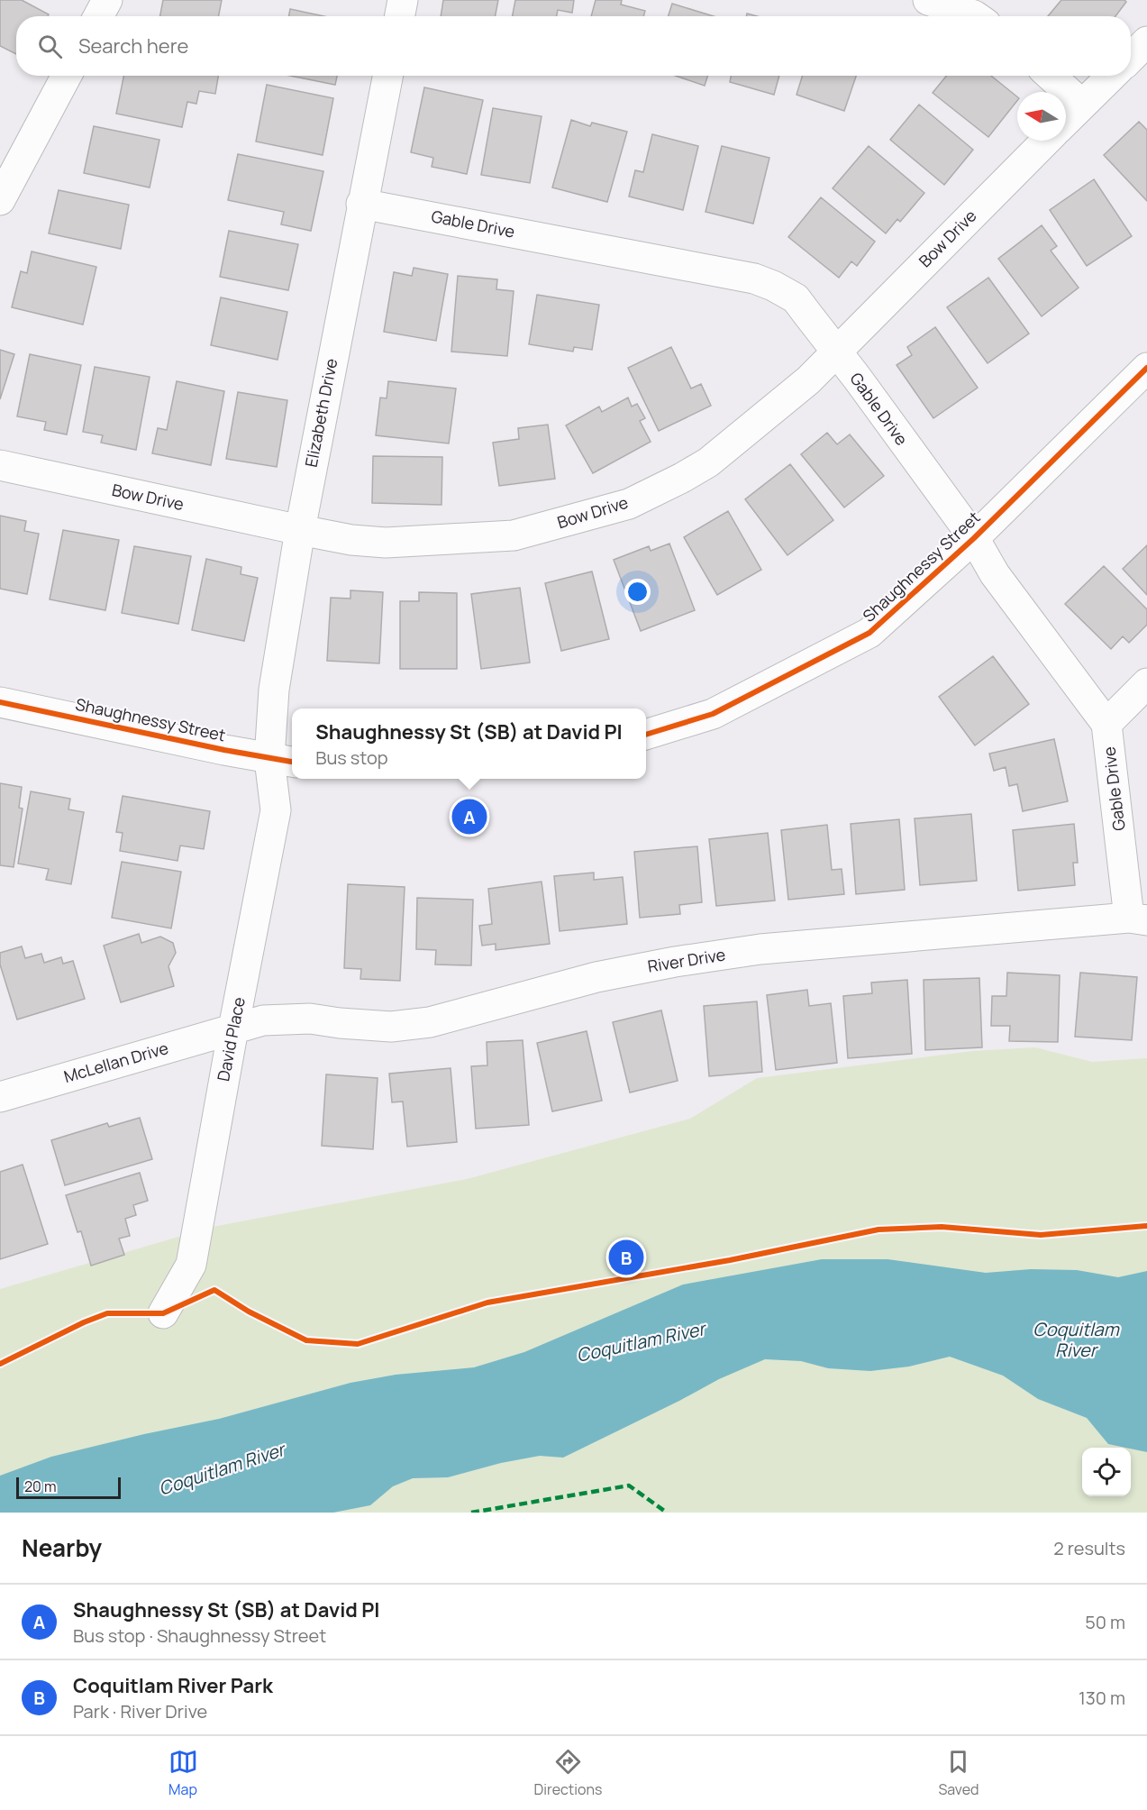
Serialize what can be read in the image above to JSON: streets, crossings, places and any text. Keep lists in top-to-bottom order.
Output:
{
  "streets": {
    "street": [
      "Gable Drive",
      "Bow Drive",
      "Elizabeth Drive",
      "Shaughnessy Street",
      "River Drive",
      "David Place",
      "McLellan Drive"
    ]
  },
  "crossings": [
    ["Gable Drive", "Bow Drive"],
    ["Gable Drive", "Elizabeth Drive"],
    ["Gable Drive", "Shaughnessy Street"],
    ["Gable Drive", "River Drive"],
    ["Bow Drive", "Elizabeth Drive"],
    ["Elizabeth Drive", "Shaughnessy Street"],
    ["Elizabeth Drive", "David Place"],
    ["Shaughnessy Street", "David Place"],
    ["River Drive", "David Place"],
    ["River Drive", "McLellan Drive"],
    ["David Place", "McLellan Drive"]
  ],
  "water": ["Coquitlam River"],
  "scale_bar": "20 m",
  "north": "left",
  "page": {
    "search": "Search here",
    "popup": ["Shaughnessy St (SB) at David Pl", "Bus stop"],
    "pins": ["A", "B"],
    "scale": "20 m",
    "heading": ["Nearby", "2 results"],
    "list": [
      {
        "mark": "A",
        "name": "Shaughnessy St (SB) at David Pl",
        "note": "Bus stop · Shaughnessy Street",
        "value": "50 m"
      },
      {
        "mark": "B",
        "name": "Coquitlam River Park",
        "note": "Park · River Drive",
        "value": "130 m"
      }
    ],
    "nav": ["Map", "Directions", "Saved"]
  }
}
